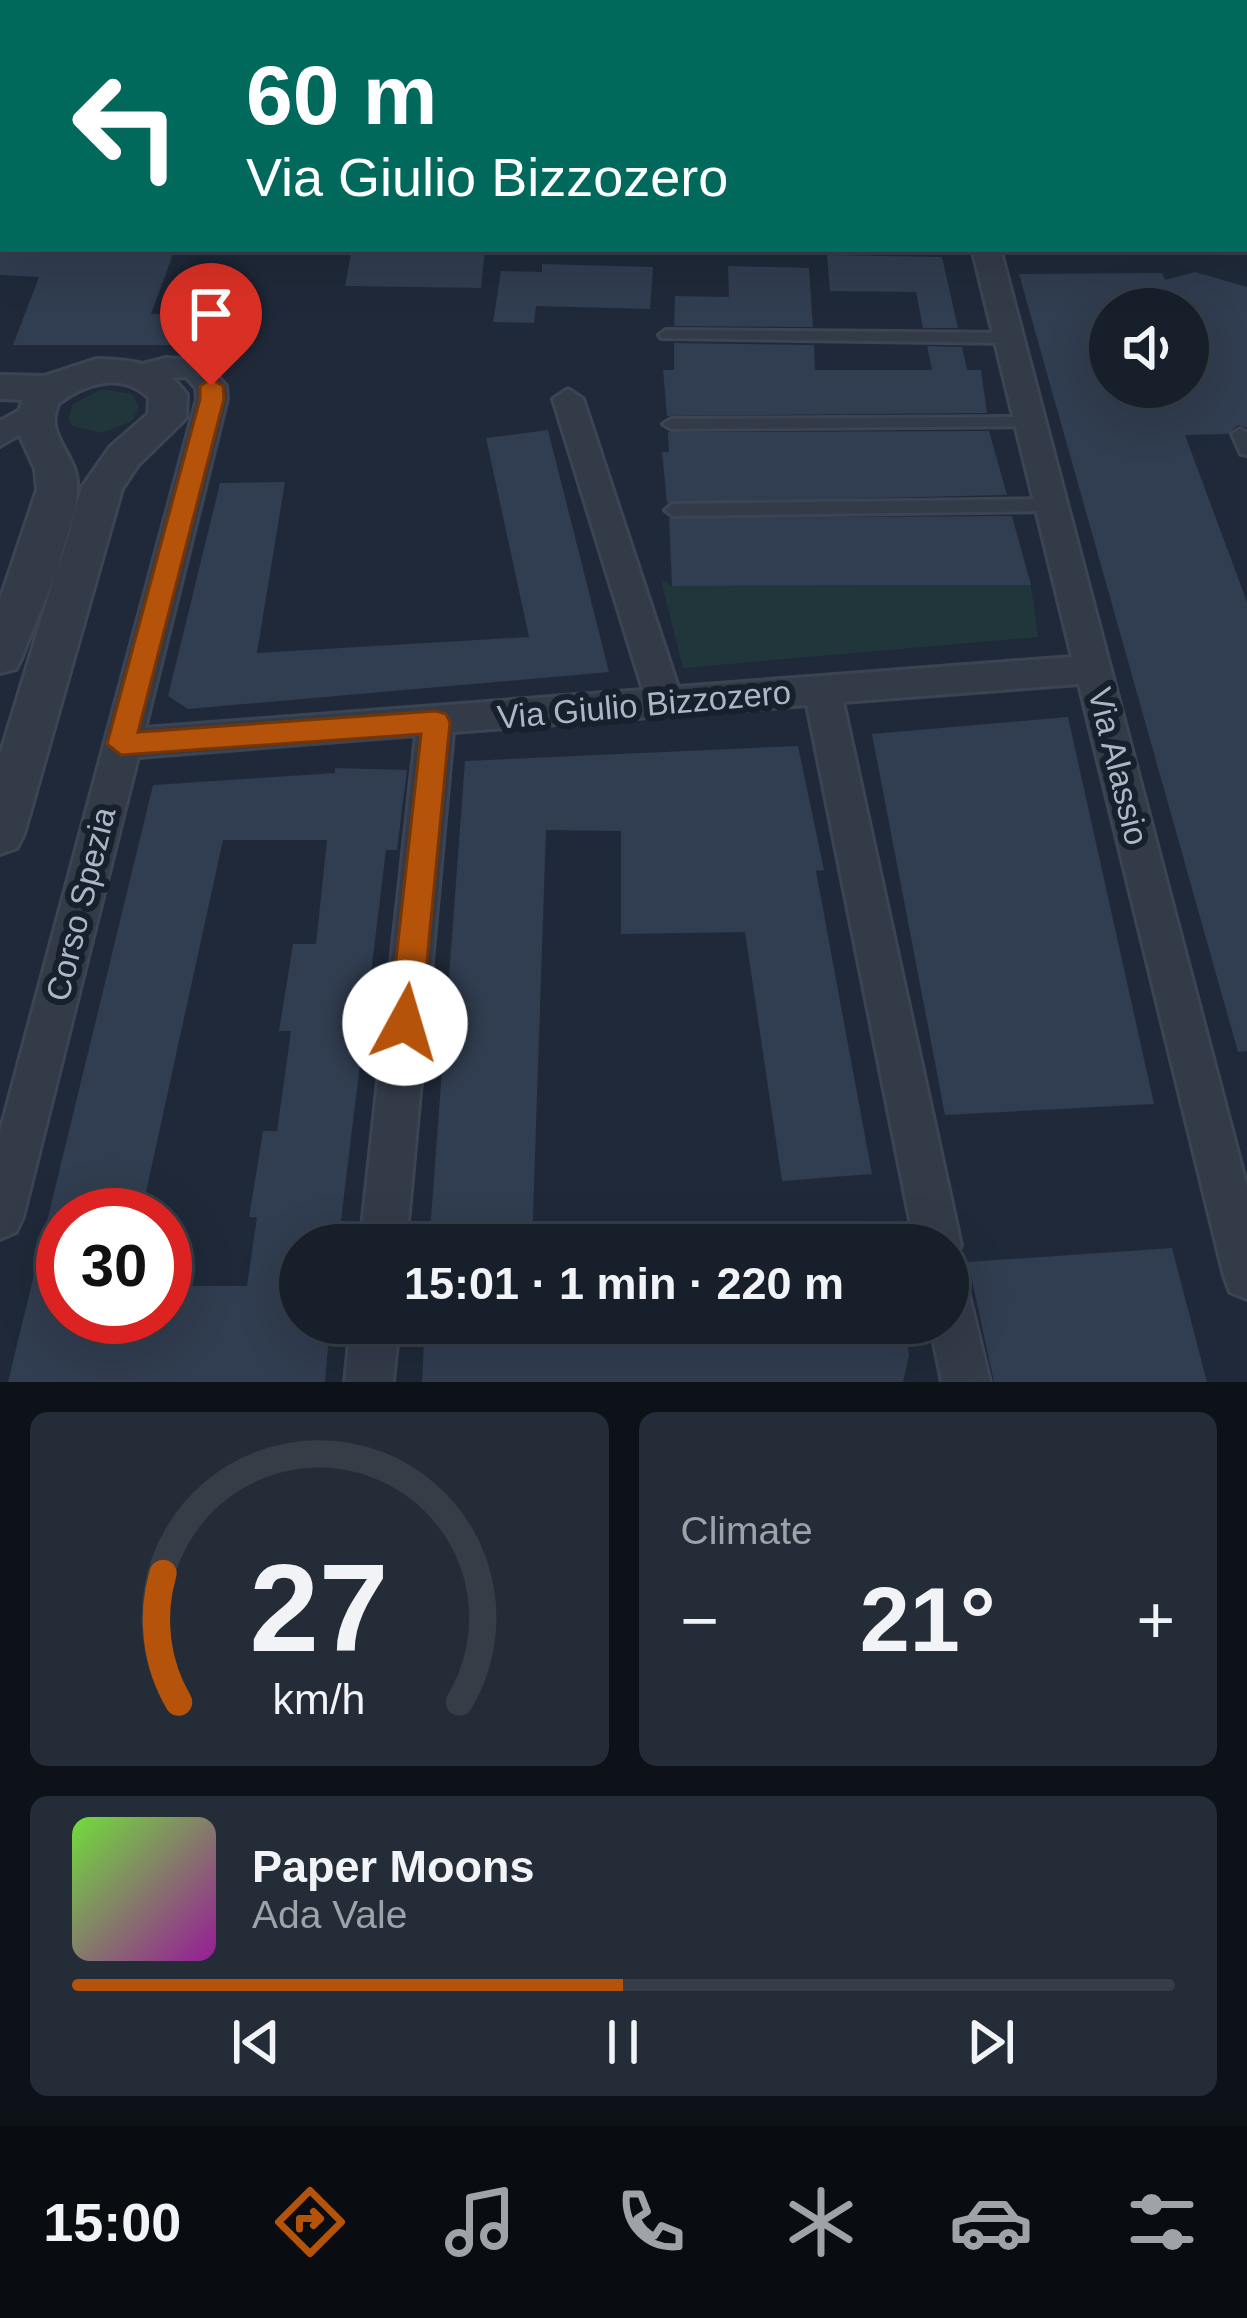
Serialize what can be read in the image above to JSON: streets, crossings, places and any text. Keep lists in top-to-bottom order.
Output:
{
  "streets": {
    "street": ["Via Giulio Bizzozero", "Via Alassio", "Corso Spezia"]
  },
  "crossings": [
    ["Via Giulio Bizzozero", "Via Alassio"],
    ["Via Giulio Bizzozero", "Corso Spezia"]
  ],
  "page": {
    "turn": ["60 m", "Via Giulio Bizzozero"],
    "limit": "30",
    "trip": "15:01 · 1 min · 220 m",
    "tile": "Climate",
    "heat": ["−", "21°", "+"],
    "song": ["Paper Moons", "Ada Vale"],
    "tabs": "15:00",
    "gauge": ["27", "km/h"]
  }
}
